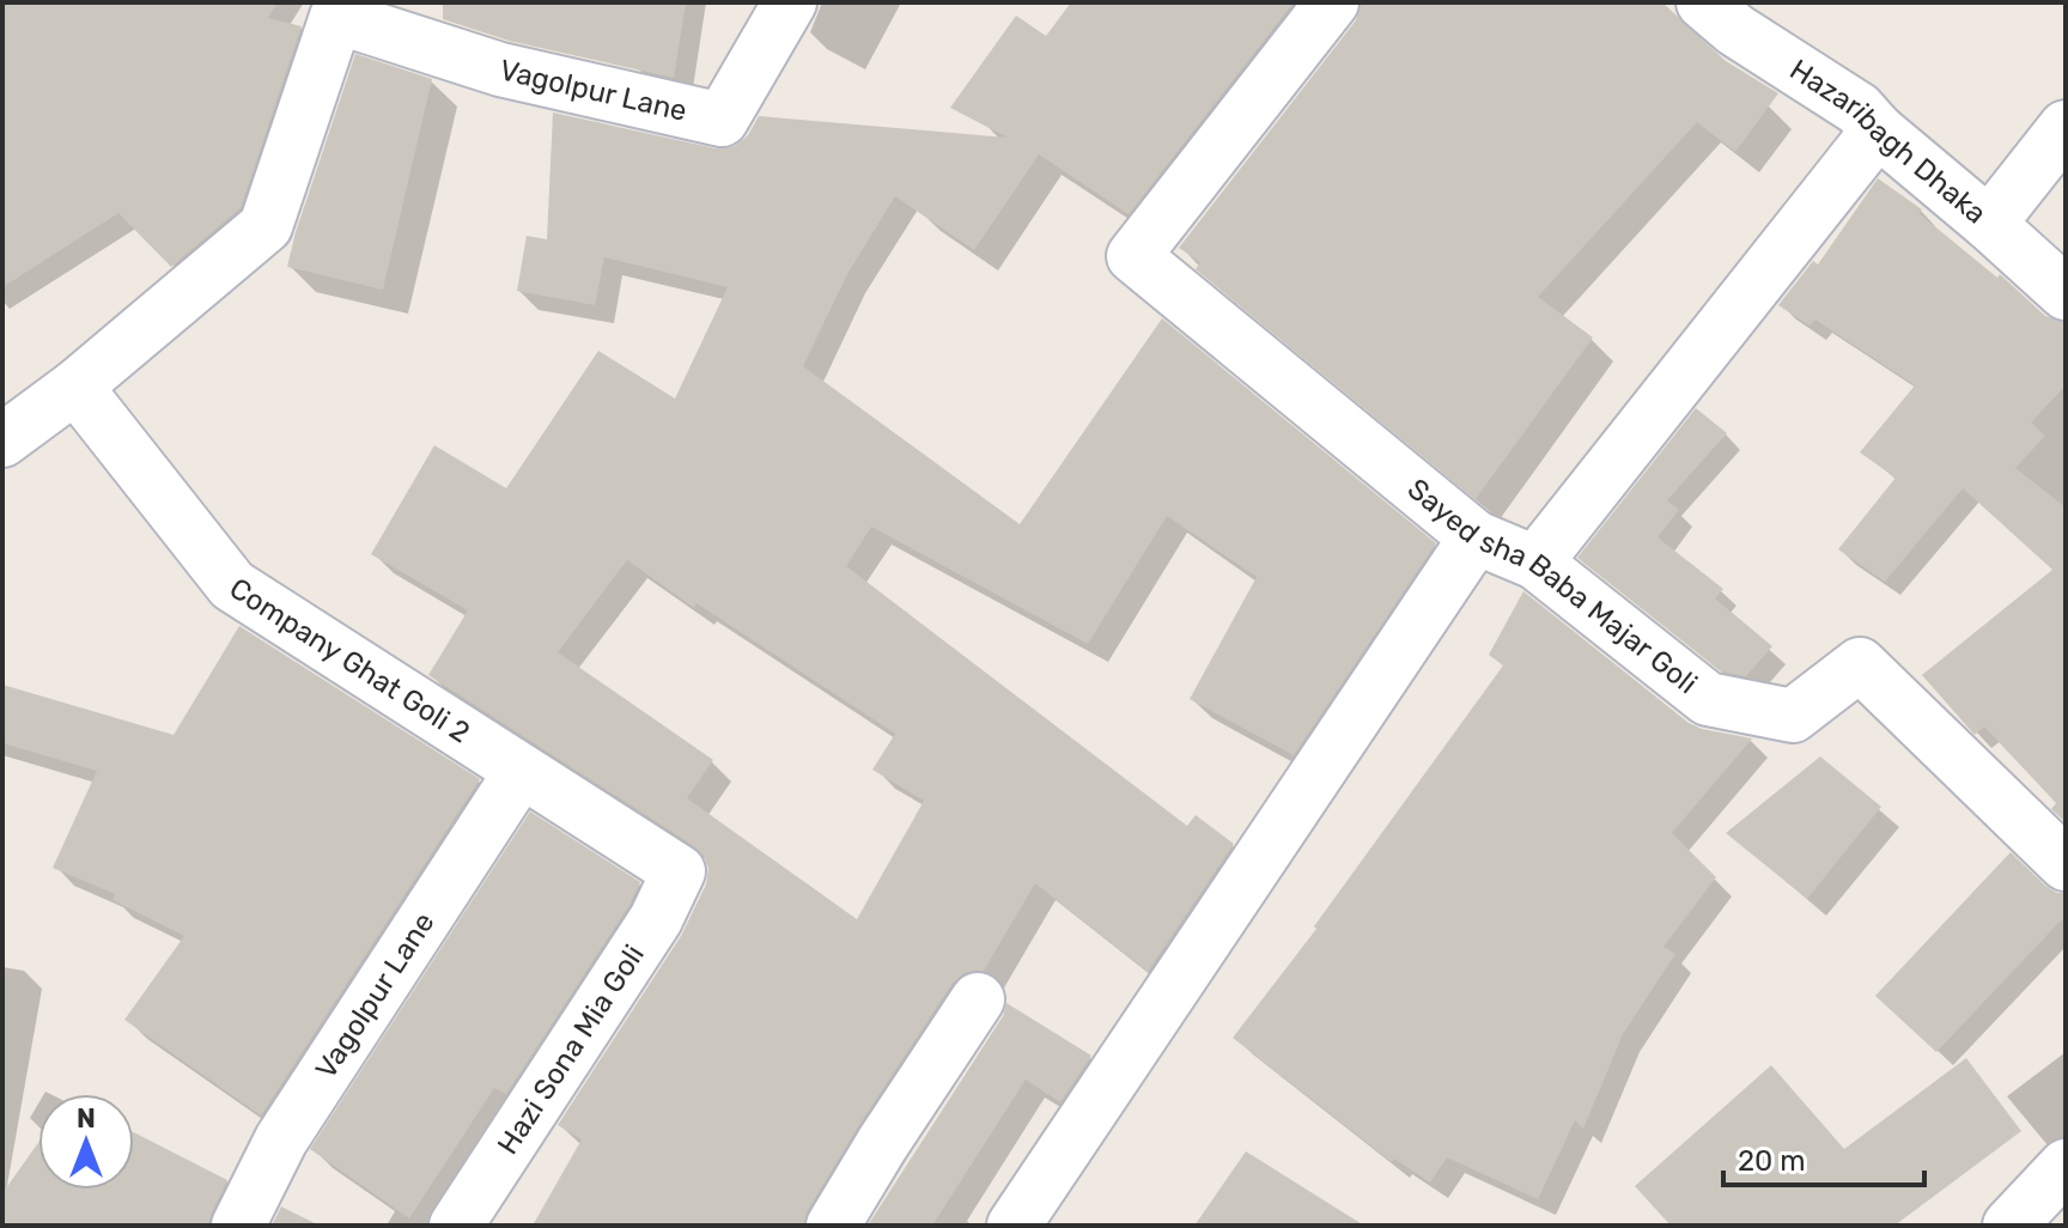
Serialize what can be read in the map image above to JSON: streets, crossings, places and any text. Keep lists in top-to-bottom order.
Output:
{
  "streets": {
    "street": [
      "Vagolpur Lane",
      "Hazaribagh Dhaka",
      "Sayed sha Baba Majar Goli",
      "Company Ghat Goli 2",
      "Hazi Sona Mia Goli"
    ]
  },
  "crossings": [
    ["Vagolpur Lane", "Company Ghat Goli 2"],
    ["Company Ghat Goli 2", "Hazi Sona Mia Goli"]
  ],
  "scale_bar": "20 m",
  "north": "top"
}
